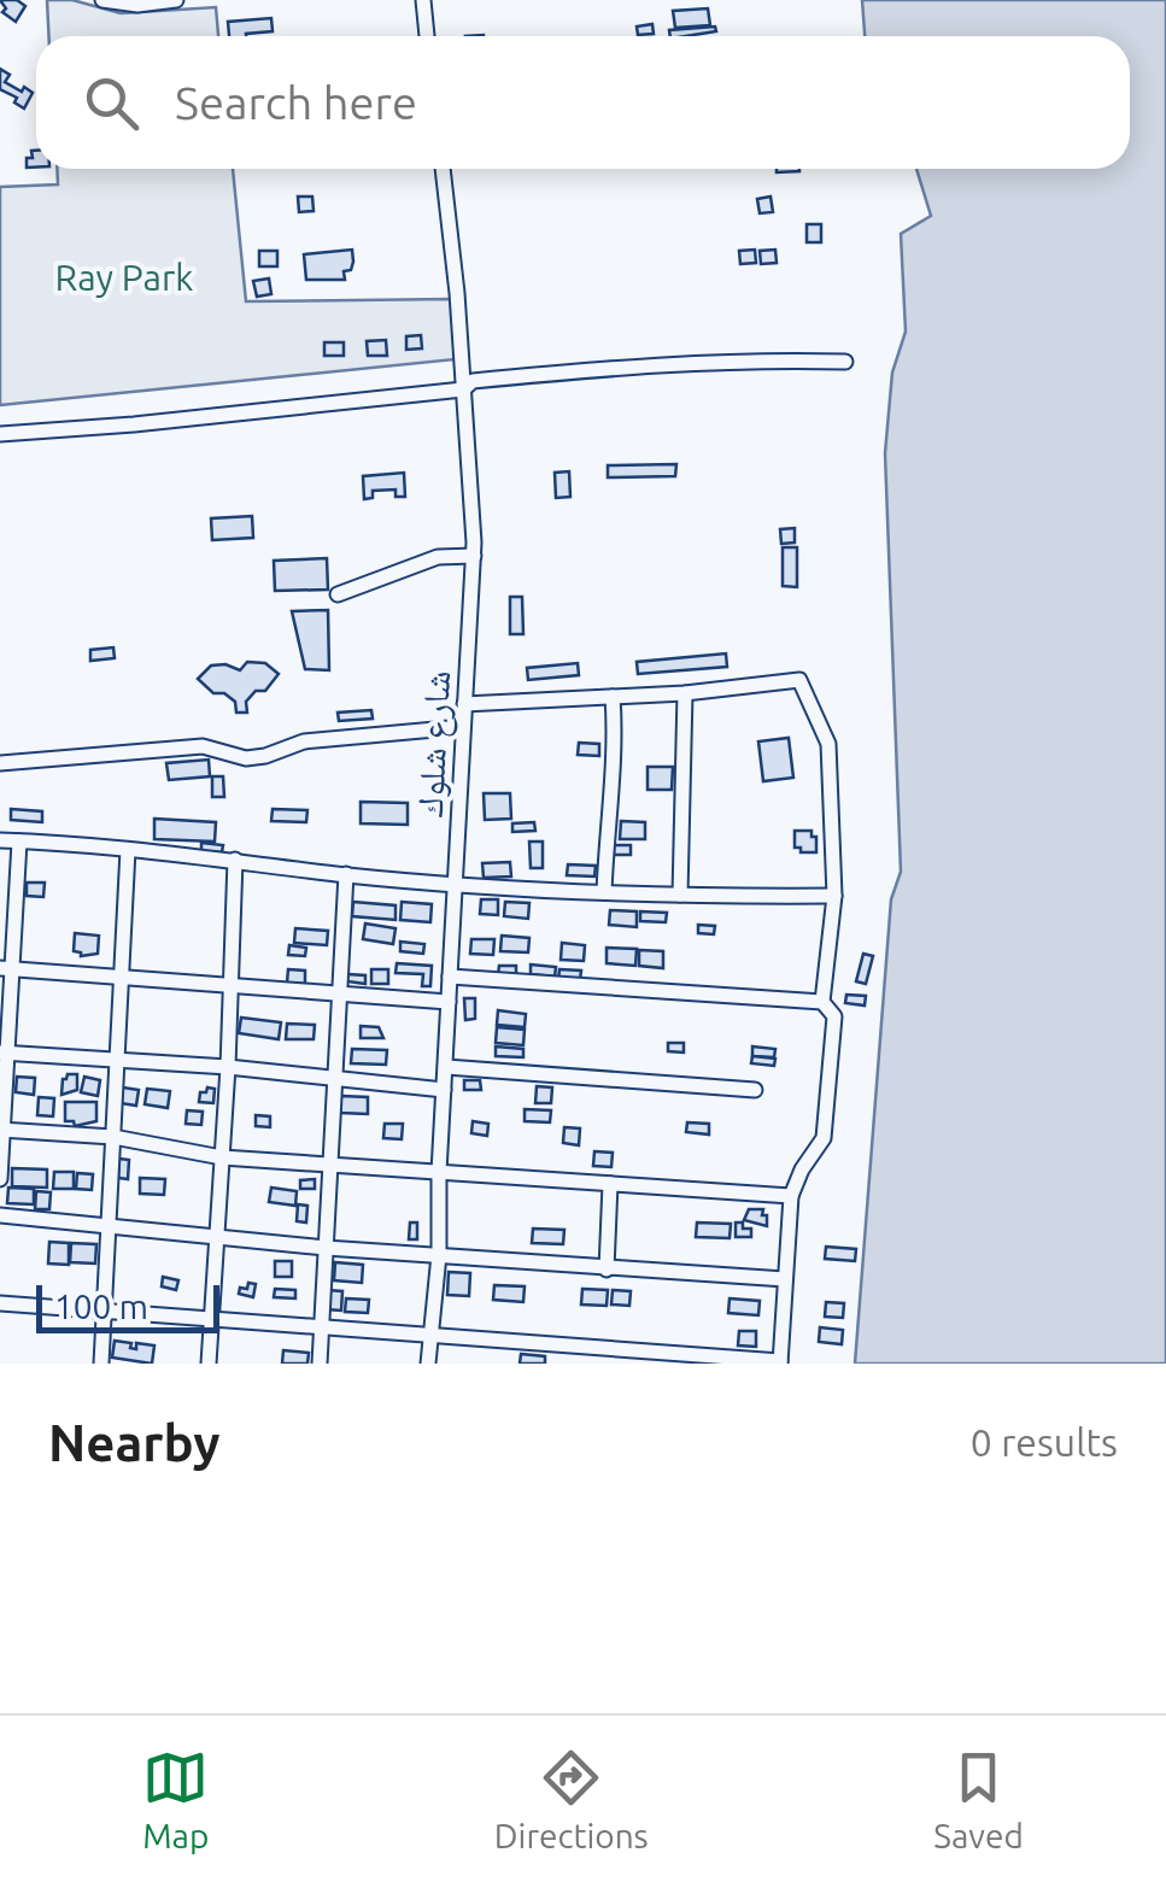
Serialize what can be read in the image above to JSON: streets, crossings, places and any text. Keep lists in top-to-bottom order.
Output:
{
  "streets": {
    "street": ["شارع شلوك"]
  },
  "parks": ["Ray Park"],
  "scale_bar": "100 m",
  "page": {
    "search": "Search here",
    "scale": "100 m",
    "heading": ["Nearby", "0 results"],
    "nav": ["Map", "Directions", "Saved"]
  }
}
